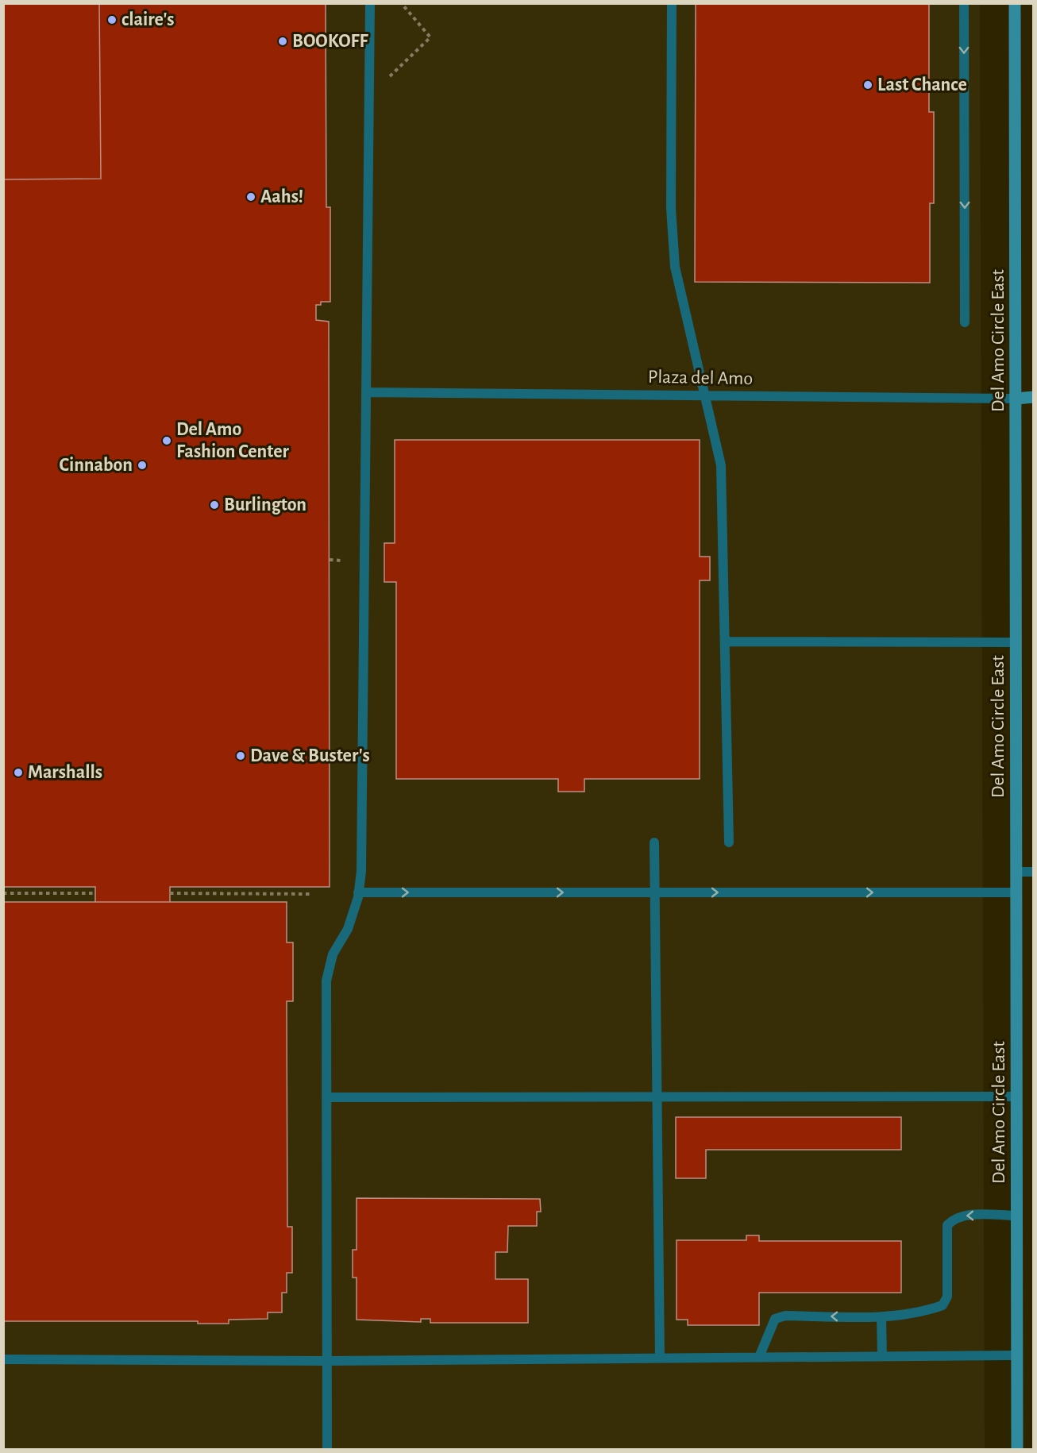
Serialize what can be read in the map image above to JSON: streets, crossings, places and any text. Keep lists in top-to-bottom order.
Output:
{
  "streets": {
    "street": ["Del Amo Circle East", "Plaza del Amo"]
  },
  "crossings": [
    ["Del Amo Circle East", "Plaza del Amo"]
  ],
  "places": [
    "claire's",
    "BOOKOFF",
    "Last Chance",
    "Aahs!",
    "Del Amo Fashion Center",
    "Cinnabon",
    "Burlington",
    "Dave & Buster's",
    "Marshalls"
  ]
}
